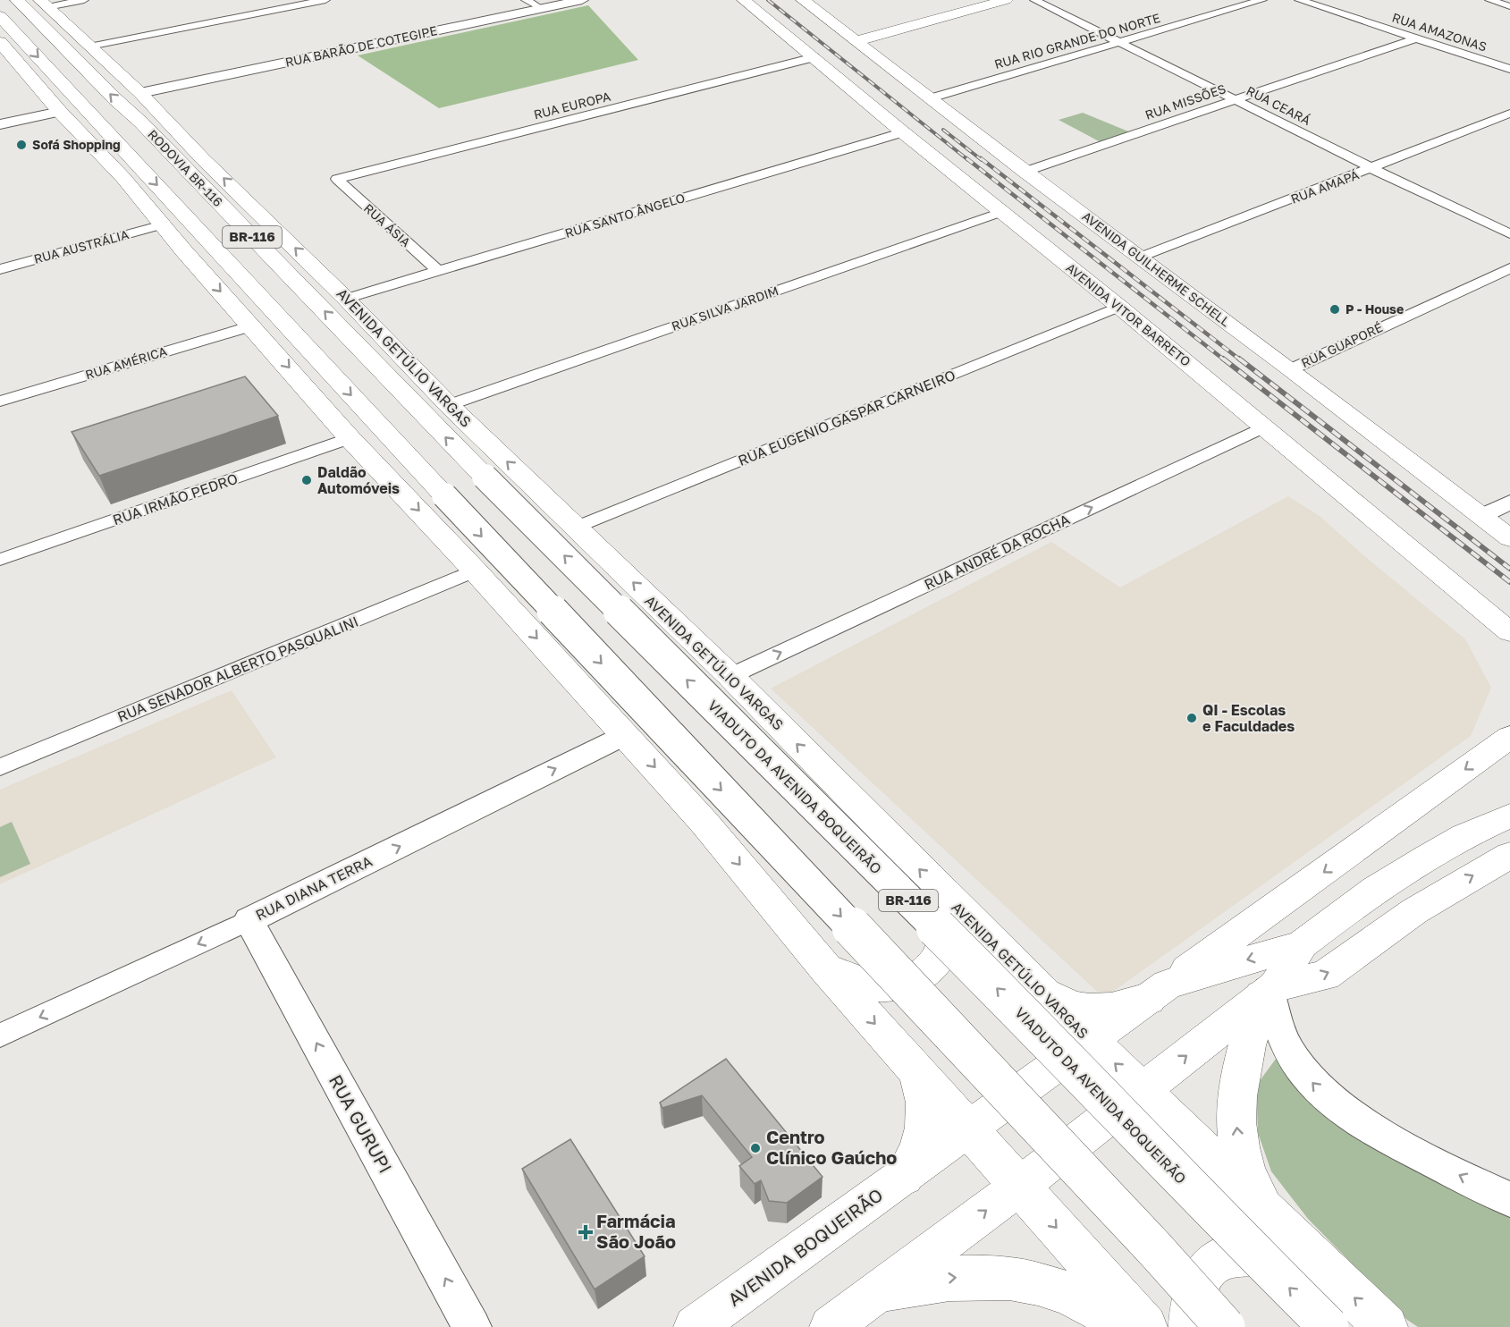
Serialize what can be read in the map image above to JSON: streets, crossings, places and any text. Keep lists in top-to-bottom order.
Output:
{
  "streets": {
    "main road": [
      "RODOVIA BR-116",
      "BR-116",
      "AVENIDA GUILHERME SCHELL",
      "AVENIDA VITOR BARRETO",
      "AVENIDA GETÚLIO VARGAS",
      "VIADUTO DA AVENIDA BOQUEIRÃO",
      "AVENIDA BOQUEIRÃO"
    ],
    "street": [
      "RUA AMAZONAS",
      "RUA RIO GRANDE DO NORTE",
      "RUA BARÃO DE COTEGIPE",
      "RUA MISSÕES",
      "RUA EUROPA",
      "RUA CEARÁ",
      "RUA AMAPÁ",
      "RUA SANTO ÂNGELO",
      "RUA ÁSIA",
      "RUA AUSTRÁLIA",
      "RUA SILVA JARDIM",
      "RUA GUAPORÉ",
      "RUA AMÉRICA",
      "RUA EUGENIO GASPAR CARNEIRO",
      "RUA IRMÃO PEDRO",
      "RUA ANDRÉ DA ROCHA",
      "RUA SENADOR ALBERTO PASQUALINI",
      "RUA DIANA TERRA",
      "RUA GURUPI"
    ]
  },
  "crossings": [
    ["RUA AMAZONAS", "RUA MISSÕES"],
    ["RUA RIO GRANDE DO NORTE", "RUA CEARÁ"],
    ["RUA RIO GRANDE DO NORTE", "AVENIDA GUILHERME SCHELL"],
    ["RUA BARÃO DE COTEGIPE", "AVENIDA GETÚLIO VARGAS"],
    ["RUA MISSÕES", "RUA CEARÁ"],
    ["RUA MISSÕES", "AVENIDA GUILHERME SCHELL"],
    ["RUA EUROPA", "RUA ÁSIA"],
    ["RUA EUROPA", "AVENIDA VITOR BARRETO"],
    ["RUA CEARÁ", "RUA AMAPÁ"],
    ["RODOVIA BR-116", "BR-116"],
    ["RODOVIA BR-116", "VIADUTO DA AVENIDA BOQUEIRÃO"],
    ["RUA AMAPÁ", "AVENIDA GUILHERME SCHELL"],
    ["RUA SANTO ÂNGELO", "RUA ÁSIA"],
    ["RUA SANTO ÂNGELO", "AVENIDA VITOR BARRETO"],
    ["RUA SANTO ÂNGELO", "AVENIDA GETÚLIO VARGAS"],
    ["BR-116", "AVENIDA GETÚLIO VARGAS"],
    ["AVENIDA GUILHERME SCHELL", "RUA GUAPORÉ"],
    ["RUA SILVA JARDIM", "AVENIDA VITOR BARRETO"],
    ["RUA SILVA JARDIM", "AVENIDA GETÚLIO VARGAS"],
    ["AVENIDA VITOR BARRETO", "RUA EUGENIO GASPAR CARNEIRO"],
    ["AVENIDA VITOR BARRETO", "RUA ANDRÉ DA ROCHA"],
    ["AVENIDA GETÚLIO VARGAS", "RUA EUGENIO GASPAR CARNEIRO"],
    ["AVENIDA GETÚLIO VARGAS", "RUA ANDRÉ DA ROCHA"],
    ["AVENIDA GETÚLIO VARGAS", "AVENIDA BOQUEIRÃO"],
    ["RUA DIANA TERRA", "RUA GURUPI"]
  ],
  "one_way": ["RUA ANDRÉ DA ROCHA", "RUA GURUPI"],
  "places": {
    "other": [
      "Sofá Shopping",
      "P - House",
      "Daldão Automóveis",
      "QI - Escolas e Faculdades",
      "Centro Clínico Gaúcho"
    ],
    "health": ["Farmácia São João"]
  }
}
